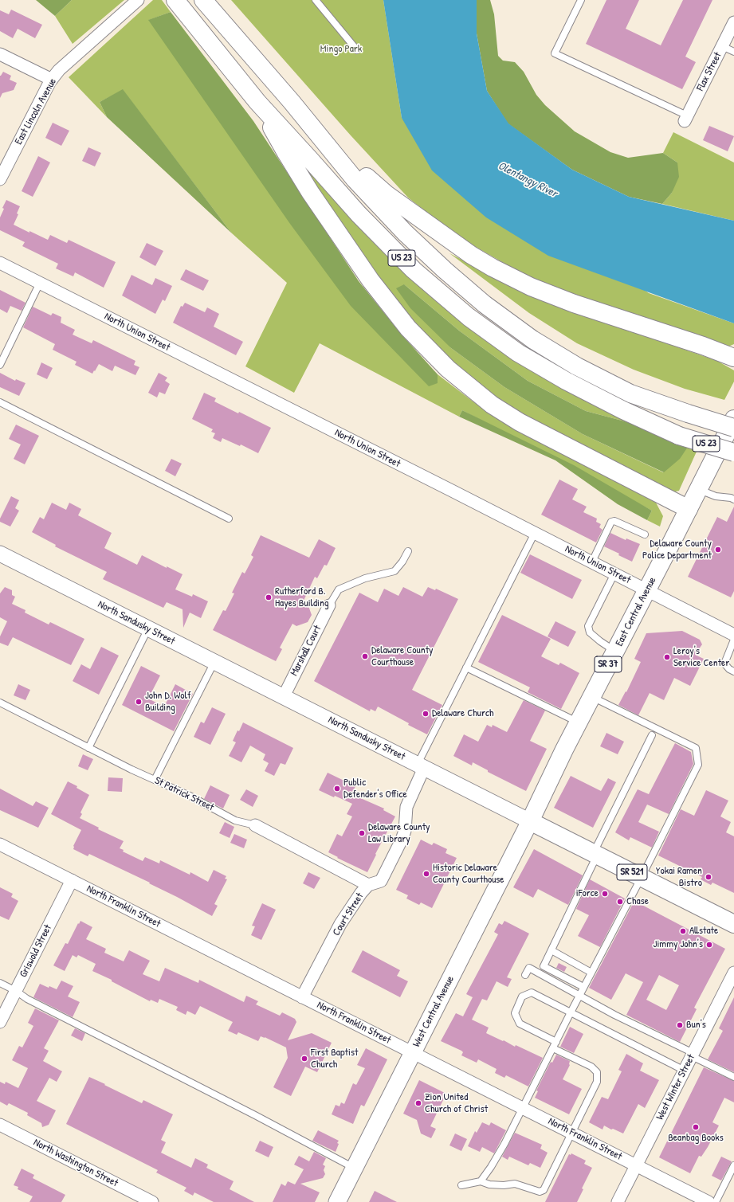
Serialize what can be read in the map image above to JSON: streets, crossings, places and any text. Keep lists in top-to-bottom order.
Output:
{
  "streets": {
    "highway": [
      "US 23",
      "East Central Avenue",
      "North Sandusky Street",
      "SR 37",
      "SR 521"
    ],
    "main road": ["West Central Avenue"],
    "street": [
      "Flax Street",
      "East Lincoln Avenue",
      "North Union Street",
      "Marshall Court",
      "St Patrick Street",
      "North Franklin Street",
      "Court Street",
      "Griswold Street",
      "West Winter Street",
      "North Washington Street"
    ]
  },
  "crossings": [
    ["North Union Street", "East Central Avenue"],
    ["East Central Avenue", "North Sandusky Street"],
    ["East Central Avenue", "West Central Avenue"],
    ["North Sandusky Street", "Marshall Court"],
    ["North Sandusky Street", "Court Street"],
    ["North Sandusky Street", "West Central Avenue"],
    ["St Patrick Street", "Court Street"],
    ["North Franklin Street", "Court Street"],
    ["North Franklin Street", "Griswold Street"],
    ["North Franklin Street", "West Central Avenue"],
    ["North Franklin Street", "West Winter Street"]
  ],
  "water": ["Olentangy River"],
  "parks": ["Mingo Park"],
  "places": [
    "Delaware County Police Department",
    "Rutherford B. Hayes Building",
    "Delaware County Courthouse",
    "Leroy's Service Center",
    "John D. Wolf Building",
    "Delaware Church",
    "Public Defender's Office",
    "Delaware County Law Library",
    "Historic Delaware County Courthouse",
    "Yokai Ramen Bistro",
    "iForce",
    "Chase",
    "Allstate",
    "Jimmy John's",
    "Bun's",
    "First Baptist Church",
    "Zion United Church of Christ",
    "Beanbag Books"
  ]
}
